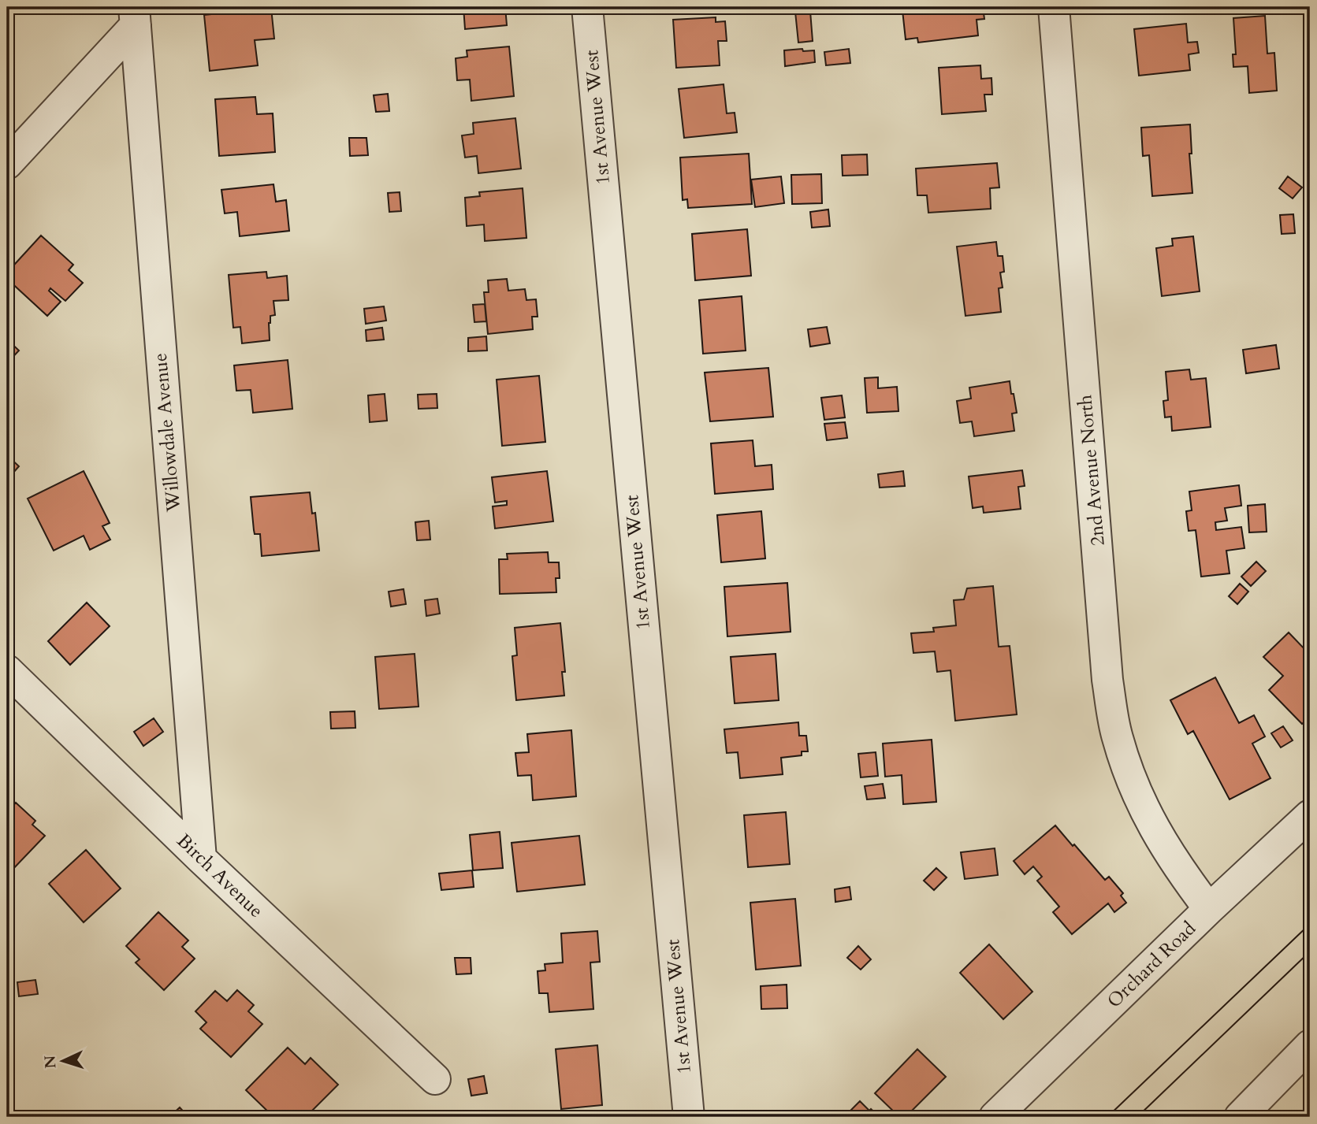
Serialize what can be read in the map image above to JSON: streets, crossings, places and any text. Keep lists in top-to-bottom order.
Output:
{
  "streets": {
    "street": [
      "1st Avenue West",
      "Willowdale Avenue",
      "2nd Avenue North",
      "Birch Avenue",
      "Orchard Road"
    ]
  },
  "crossings": [
    ["Willowdale Avenue", "Birch Avenue"],
    ["2nd Avenue North", "Orchard Road"]
  ],
  "north": "left"
}
